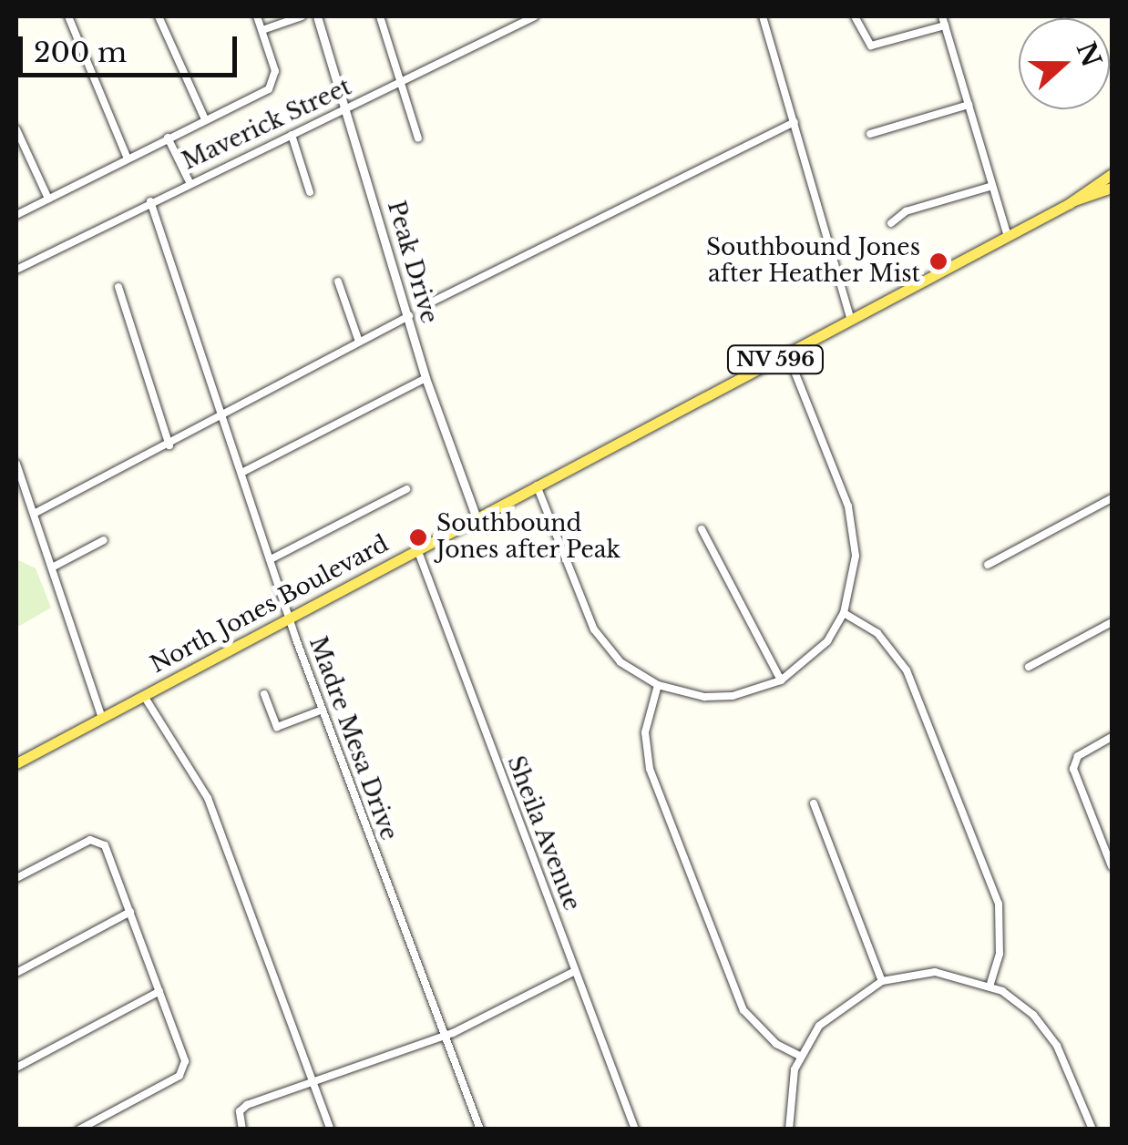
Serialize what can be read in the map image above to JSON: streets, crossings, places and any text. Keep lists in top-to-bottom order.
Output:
{
  "streets": {
    "main road": ["NV 596", "North Jones Boulevard"],
    "street": [
      "Maverick Street",
      "Peak Drive",
      "Madre Mesa Drive",
      "Sheila Avenue"
    ]
  },
  "crossings": [
    ["Maverick Street", "Peak Drive"],
    ["Maverick Street", "Madre Mesa Drive"],
    ["Peak Drive", "North Jones Boulevard"],
    ["North Jones Boulevard", "Madre Mesa Drive"],
    ["North Jones Boulevard", "Sheila Avenue"]
  ],
  "places": ["Southbound Jones after Heather Mist", "Southbound Jones after Peak"],
  "scale_bar": "200 m",
  "north": "right"
}
